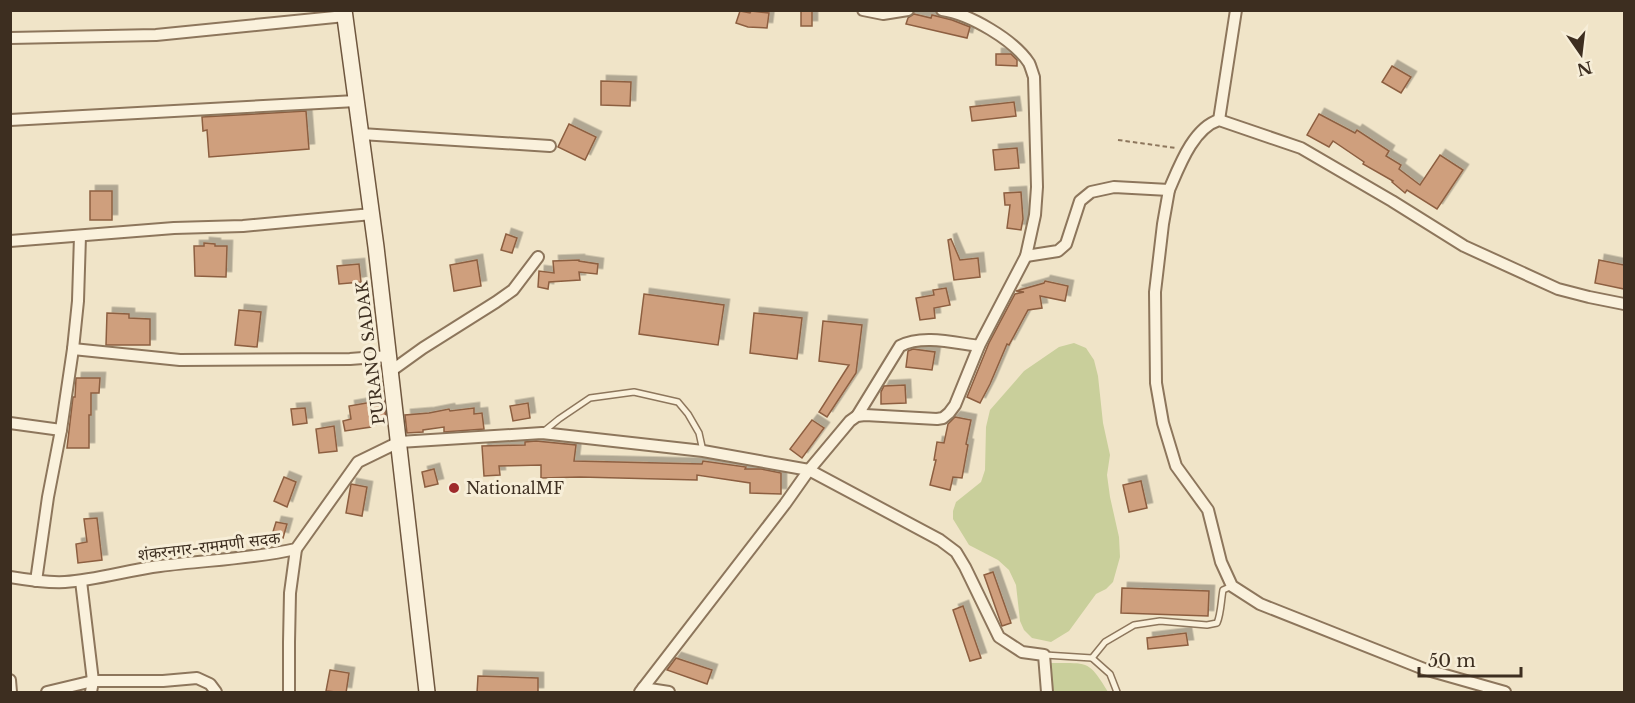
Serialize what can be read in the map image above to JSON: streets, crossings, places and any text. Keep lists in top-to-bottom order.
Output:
{
  "streets": {
    "main road": ["PURANO SADAK"],
    "street": ["शंकरनगर-राममणी सदक"]
  },
  "crossings": [
    ["PURANO SADAK", "शंकरनगर-राममणी सदक"]
  ],
  "places": ["NationalMF"],
  "scale_bar": "50 m",
  "north": "bottom"
}
